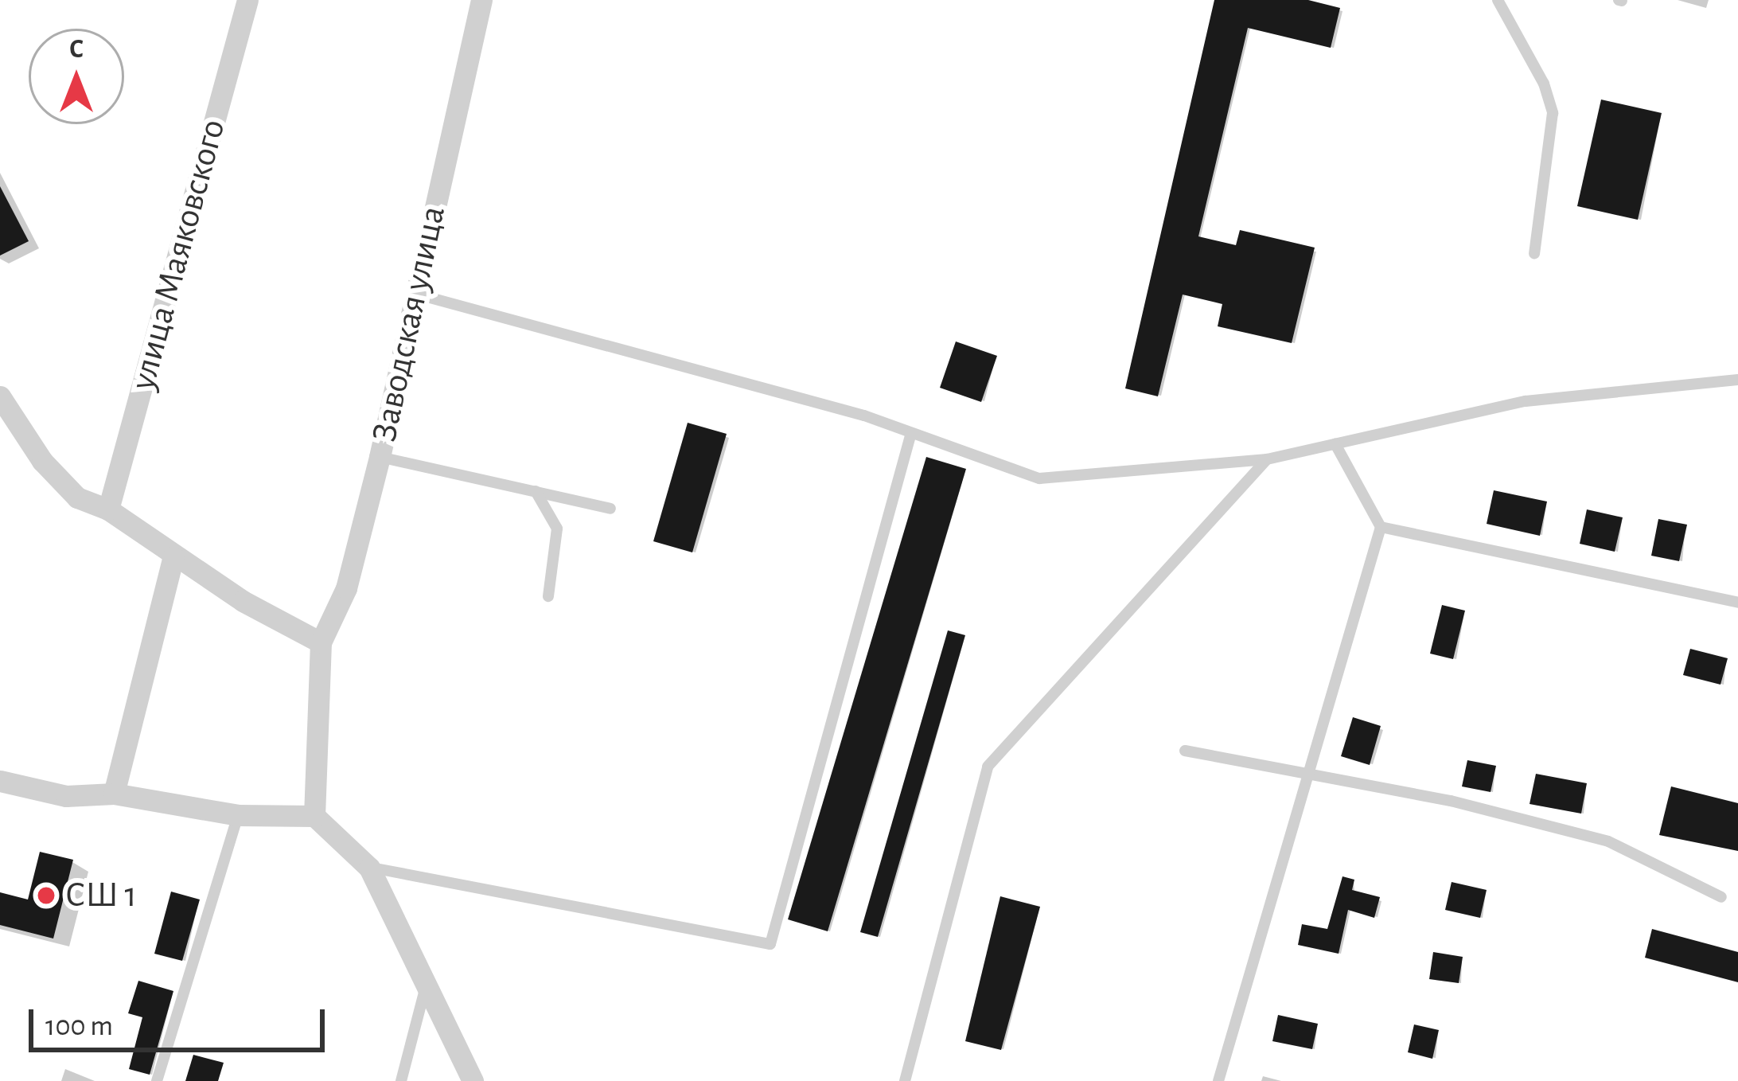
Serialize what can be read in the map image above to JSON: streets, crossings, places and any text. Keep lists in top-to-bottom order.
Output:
{
  "streets": {
    "street": ["улица Маяковского", "Заводская улица"]
  },
  "places": ["СШ 1"],
  "scale_bar": "100 m",
  "north": "top"
}
